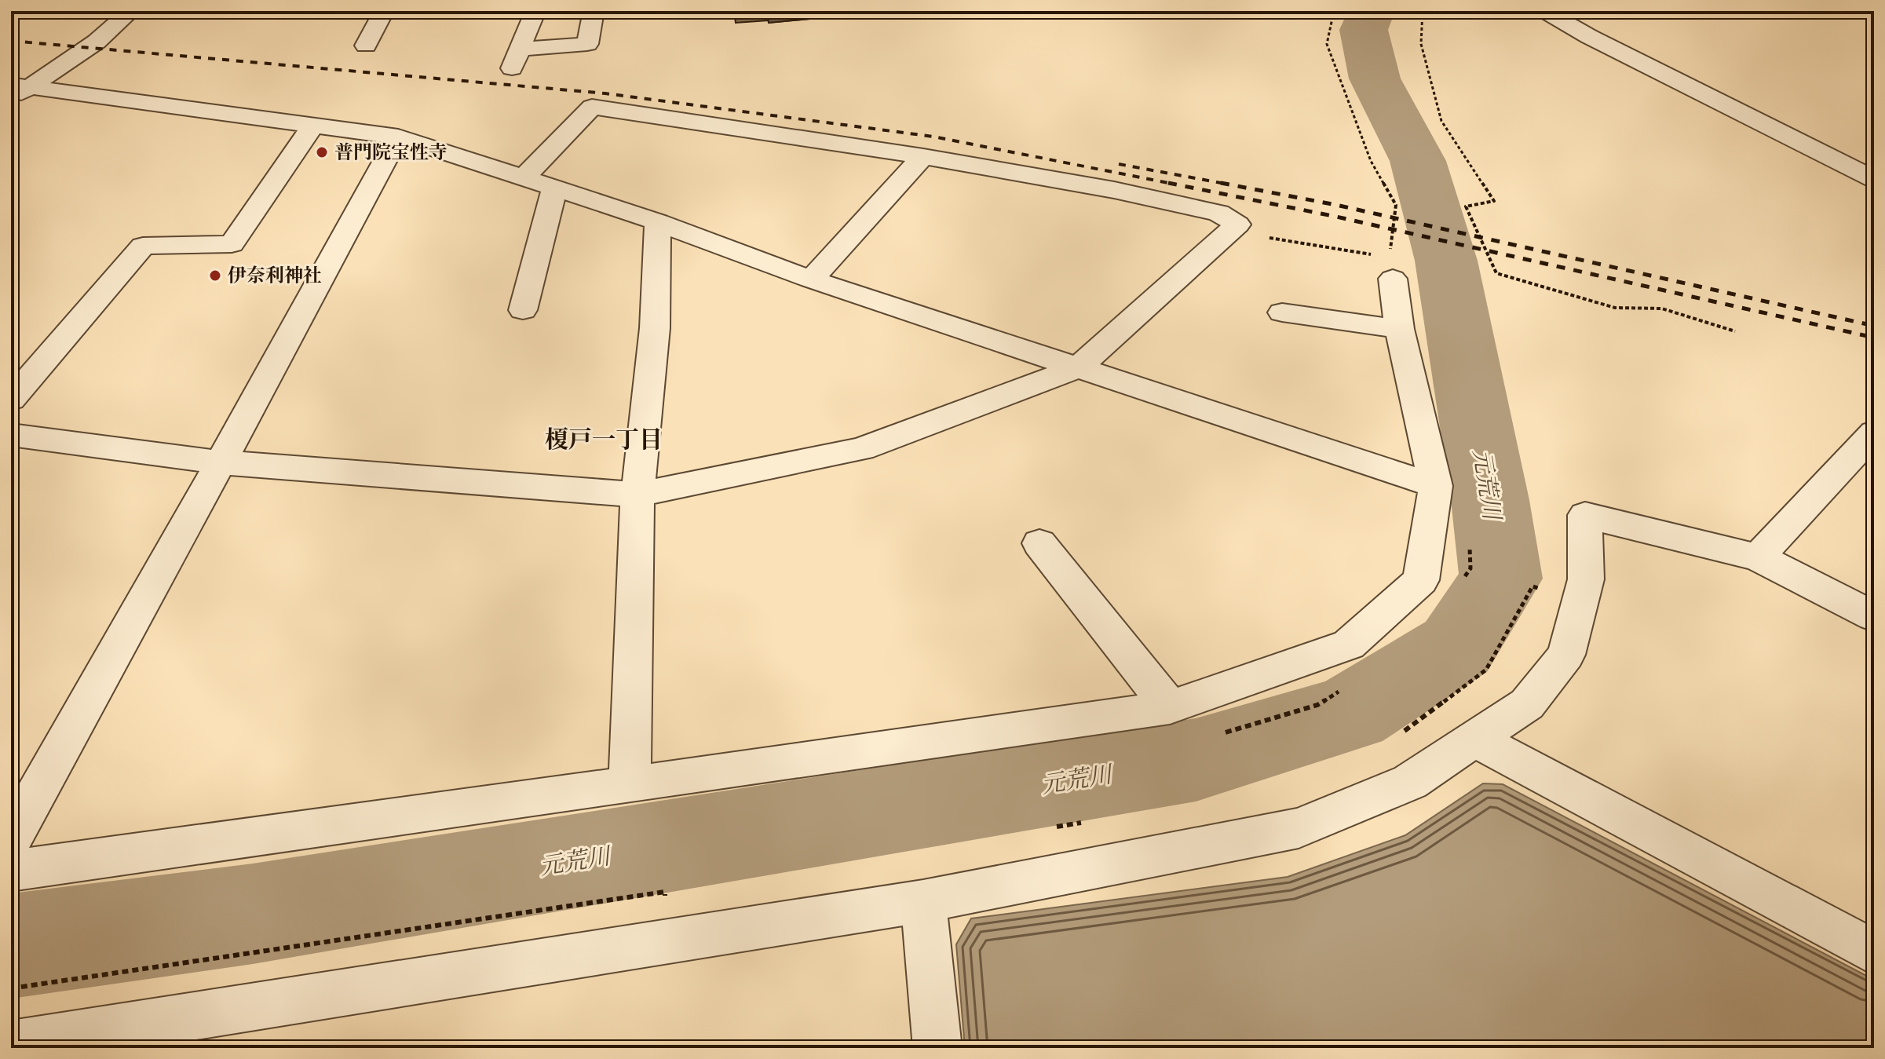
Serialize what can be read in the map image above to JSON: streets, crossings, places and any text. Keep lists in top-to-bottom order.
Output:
{
  "districts": ["榎戸一丁目"],
  "water": ["元荒川"],
  "places": ["普門院宝性寺", "伊奈利神社"]
}
